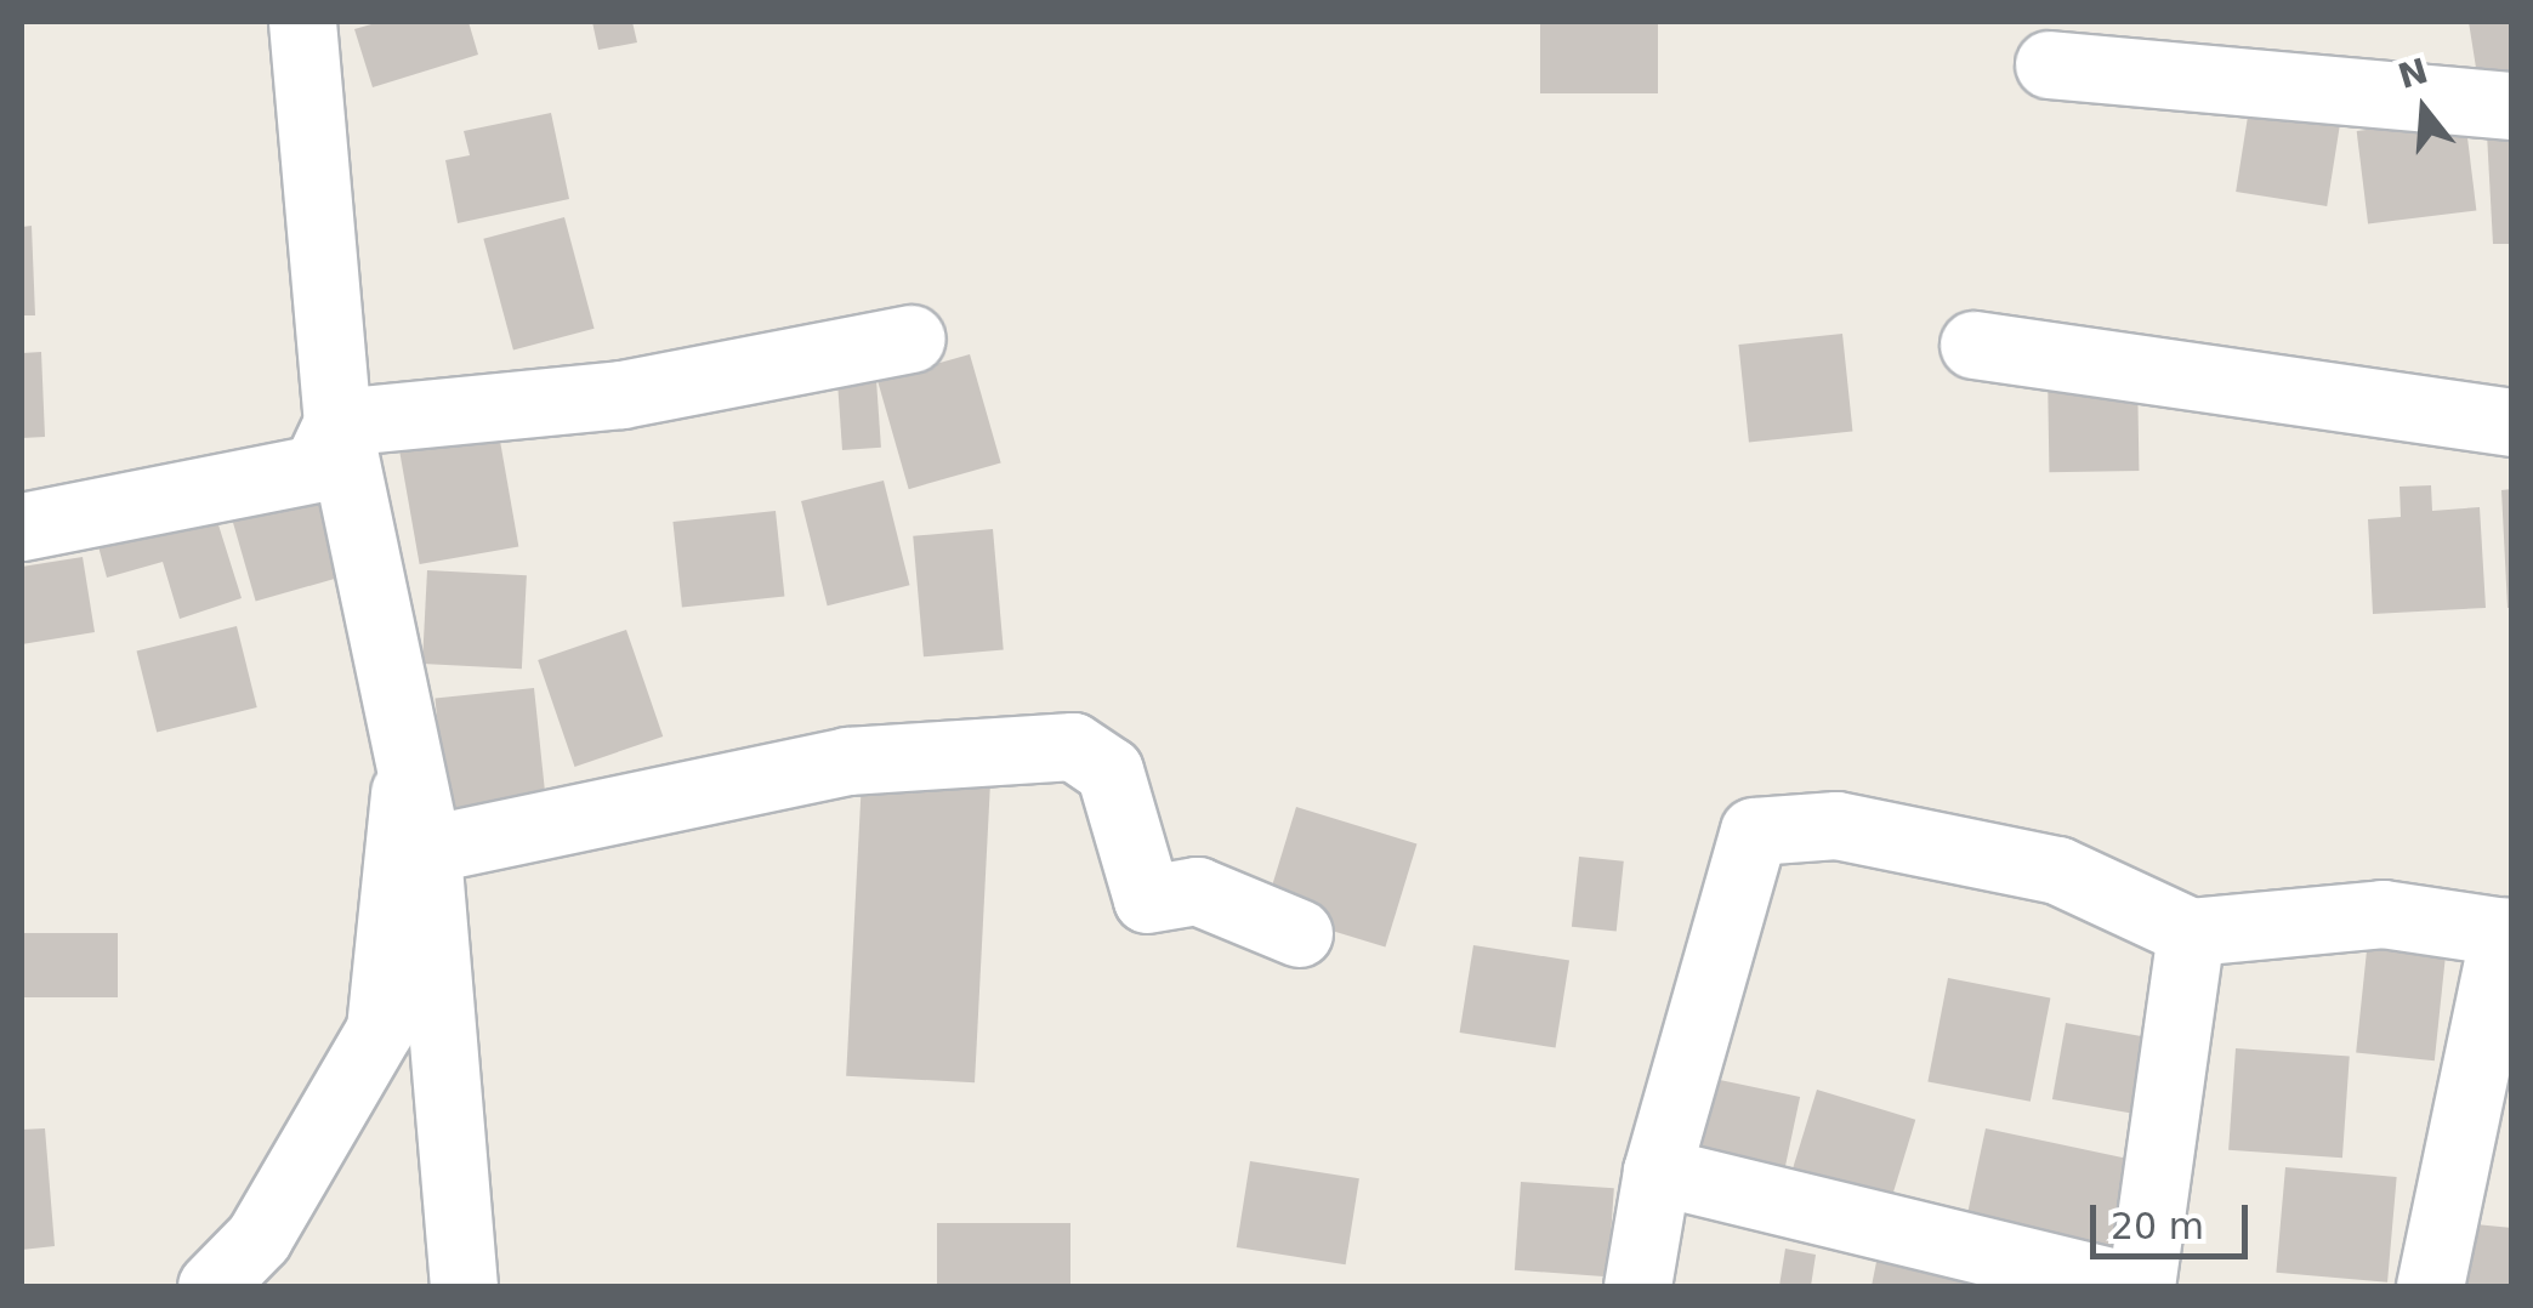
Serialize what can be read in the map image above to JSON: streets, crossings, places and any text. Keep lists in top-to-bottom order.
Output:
{
  "scale_bar": "20 m",
  "north": "top"
}
